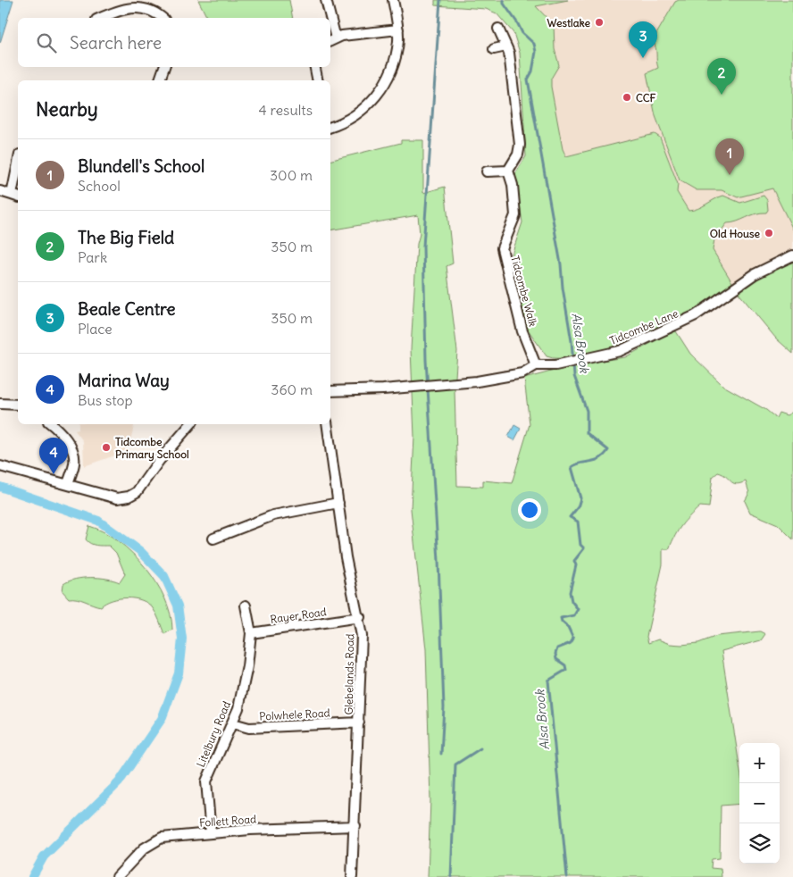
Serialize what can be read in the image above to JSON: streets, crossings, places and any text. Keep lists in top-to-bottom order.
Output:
{
  "streets": {
    "street": [
      "Tidcombe Walk",
      "Tidcombe Lane",
      "Rayer Road",
      "Glebelands Road",
      "Polwhele Road",
      "Litelbury Road",
      "Follett Road"
    ]
  },
  "crossings": [
    ["Tidcombe Walk", "Tidcombe Lane"],
    ["Rayer Road", "Glebelands Road"],
    ["Rayer Road", "Litelbury Road"],
    ["Glebelands Road", "Polwhele Road"],
    ["Glebelands Road", "Follett Road"],
    ["Polwhele Road", "Litelbury Road"],
    ["Litelbury Road", "Follett Road"]
  ],
  "water": ["Alsa Brook"],
  "places": [
    "Westlake",
    "CCF",
    "Old House",
    "Tidcombe Primary School"
  ],
  "page": {
    "search": "Search here",
    "pins": [
      "3",
      "2",
      "1",
      "4"
    ],
    "heading": ["Nearby", "4 results"],
    "list": [
      {
        "mark": "1",
        "name": "Blundell's School",
        "note": "School",
        "value": "300 m"
      },
      {
        "mark": "2",
        "name": "The Big Field",
        "note": "Park",
        "value": "350 m"
      },
      {
        "mark": "3",
        "name": "Beale Centre",
        "note": "Place",
        "value": "350 m"
      },
      {
        "mark": "4",
        "name": "Marina Way",
        "note": "Bus stop",
        "value": "360 m"
      }
    ],
    "map_buttons": ["+", "−"]
  }
}
